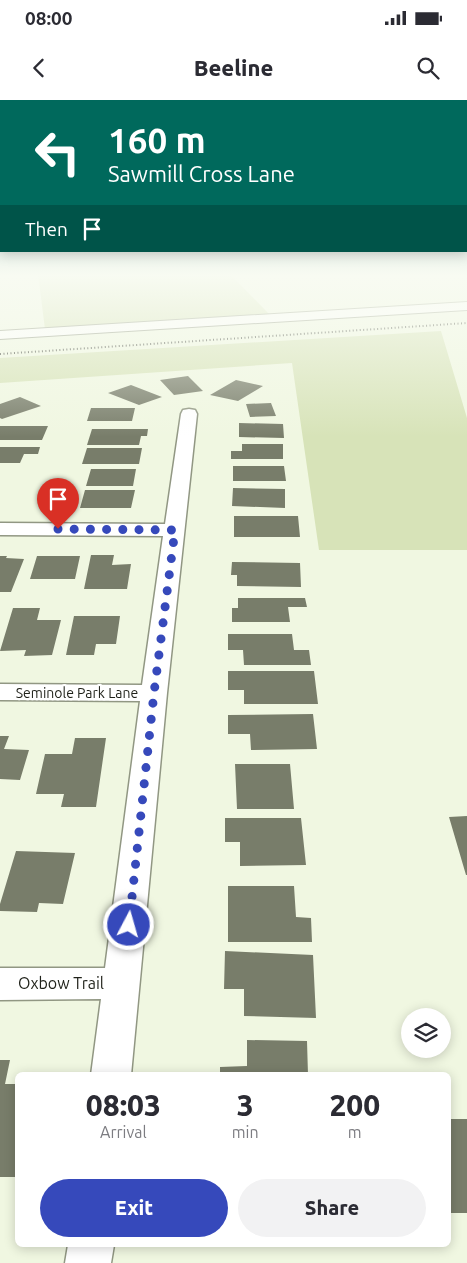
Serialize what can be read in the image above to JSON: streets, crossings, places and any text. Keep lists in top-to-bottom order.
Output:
{
  "streets": {
    "street": ["Seminole Park Lane", "Oxbow Trail"]
  },
  "page": {
    "status": "08:00",
    "header": "Beeline",
    "turn": ["160 m", "Sawmill Cross Lane"],
    "then": "Then",
    "eta": [
      "08:03",
      "Arrival",
      "3",
      "min",
      "200",
      "m"
    ],
    "buttons": ["Exit", "Share"]
  }
}
